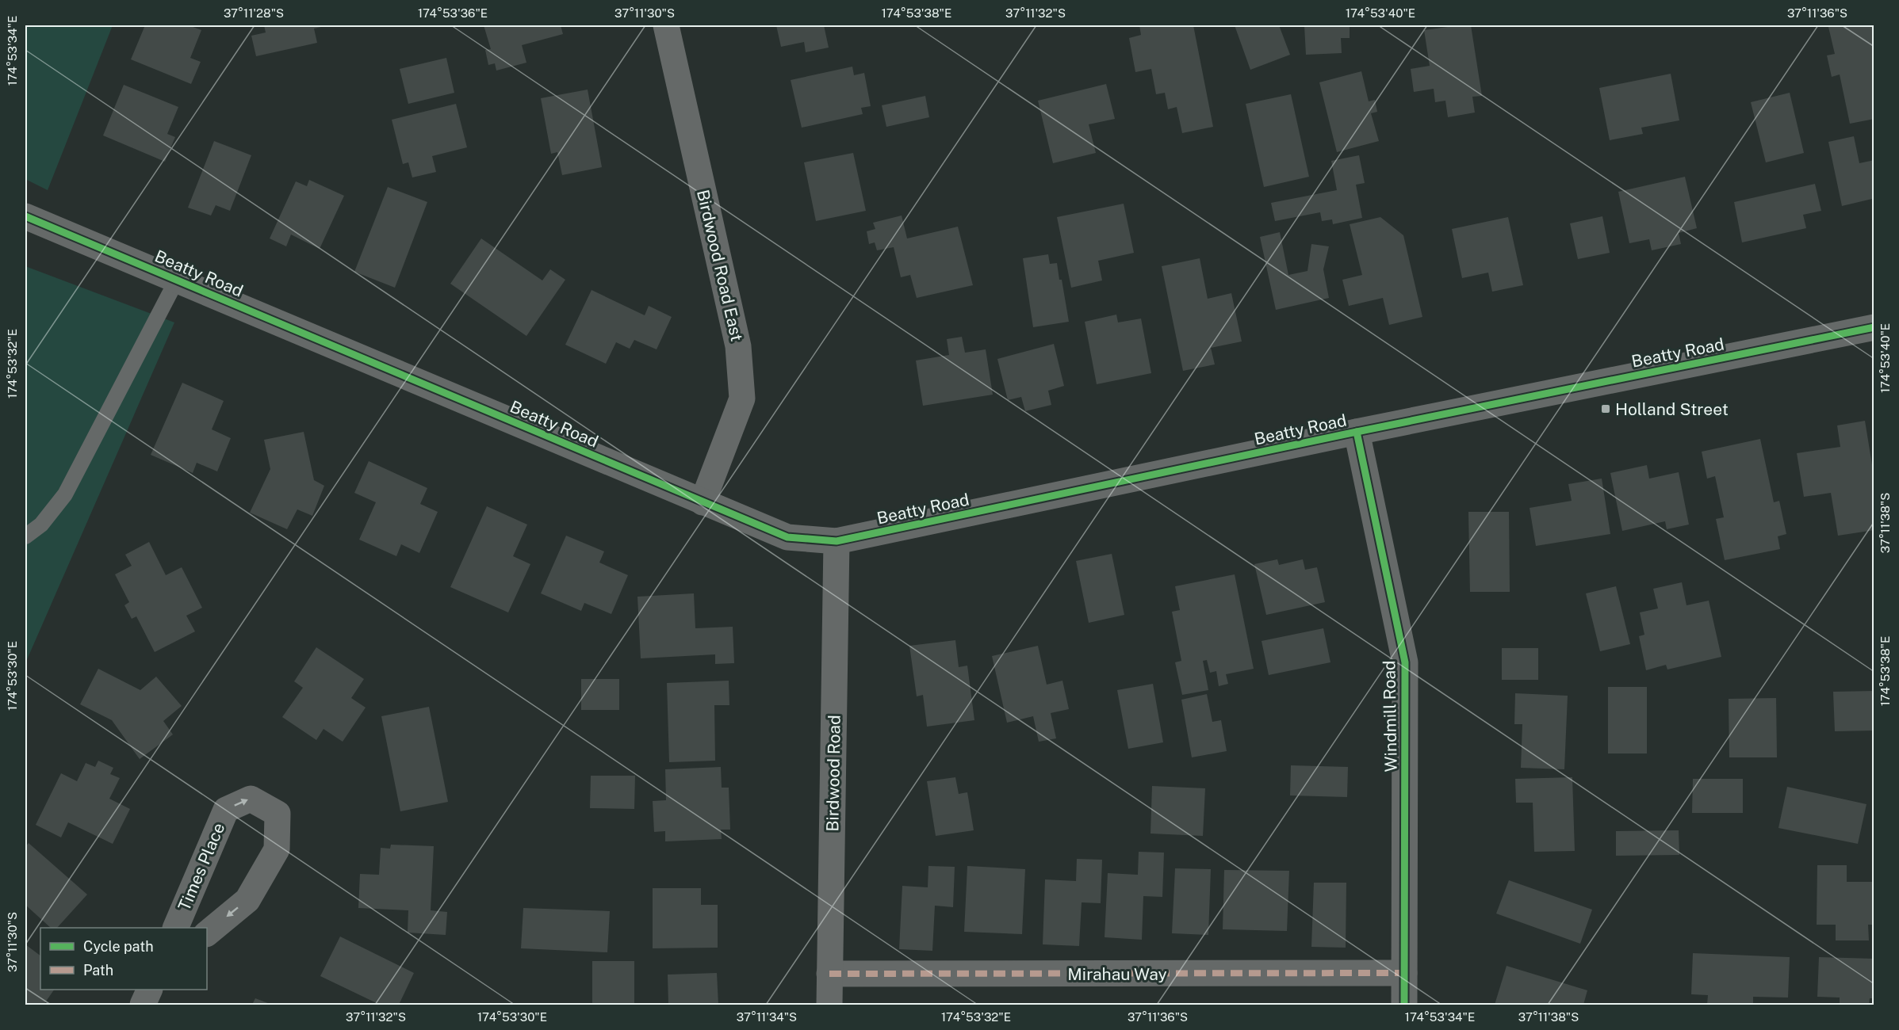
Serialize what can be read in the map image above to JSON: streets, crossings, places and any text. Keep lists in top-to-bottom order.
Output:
{
  "streets": {
    "street": [
      "Birdwood Road East",
      "Beatty Road",
      "Windmill Road",
      "Birdwood Road",
      "Times Place",
      "Mirahau Way"
    ]
  },
  "crossings": [
    ["Birdwood Road East", "Beatty Road"],
    ["Beatty Road", "Windmill Road"],
    ["Beatty Road", "Birdwood Road"],
    ["Windmill Road", "Mirahau Way"],
    ["Birdwood Road", "Mirahau Way"]
  ],
  "places": {
    "transit": ["Holland Street"]
  },
  "legend": ["Cycle path", "Path"],
  "coordinates": [
    "37°11'28\"S",
    "174°53'36\"E",
    "37°11'30\"S",
    "174°53'38\"E",
    "37°11'32\"S",
    "174°53'40\"E",
    "37°11'36\"S",
    "174°53'34\"E",
    "174°53'32\"E",
    "37°11'38\"S",
    "174°53'30\"E",
    "37°11'34\"S"
  ]
}
